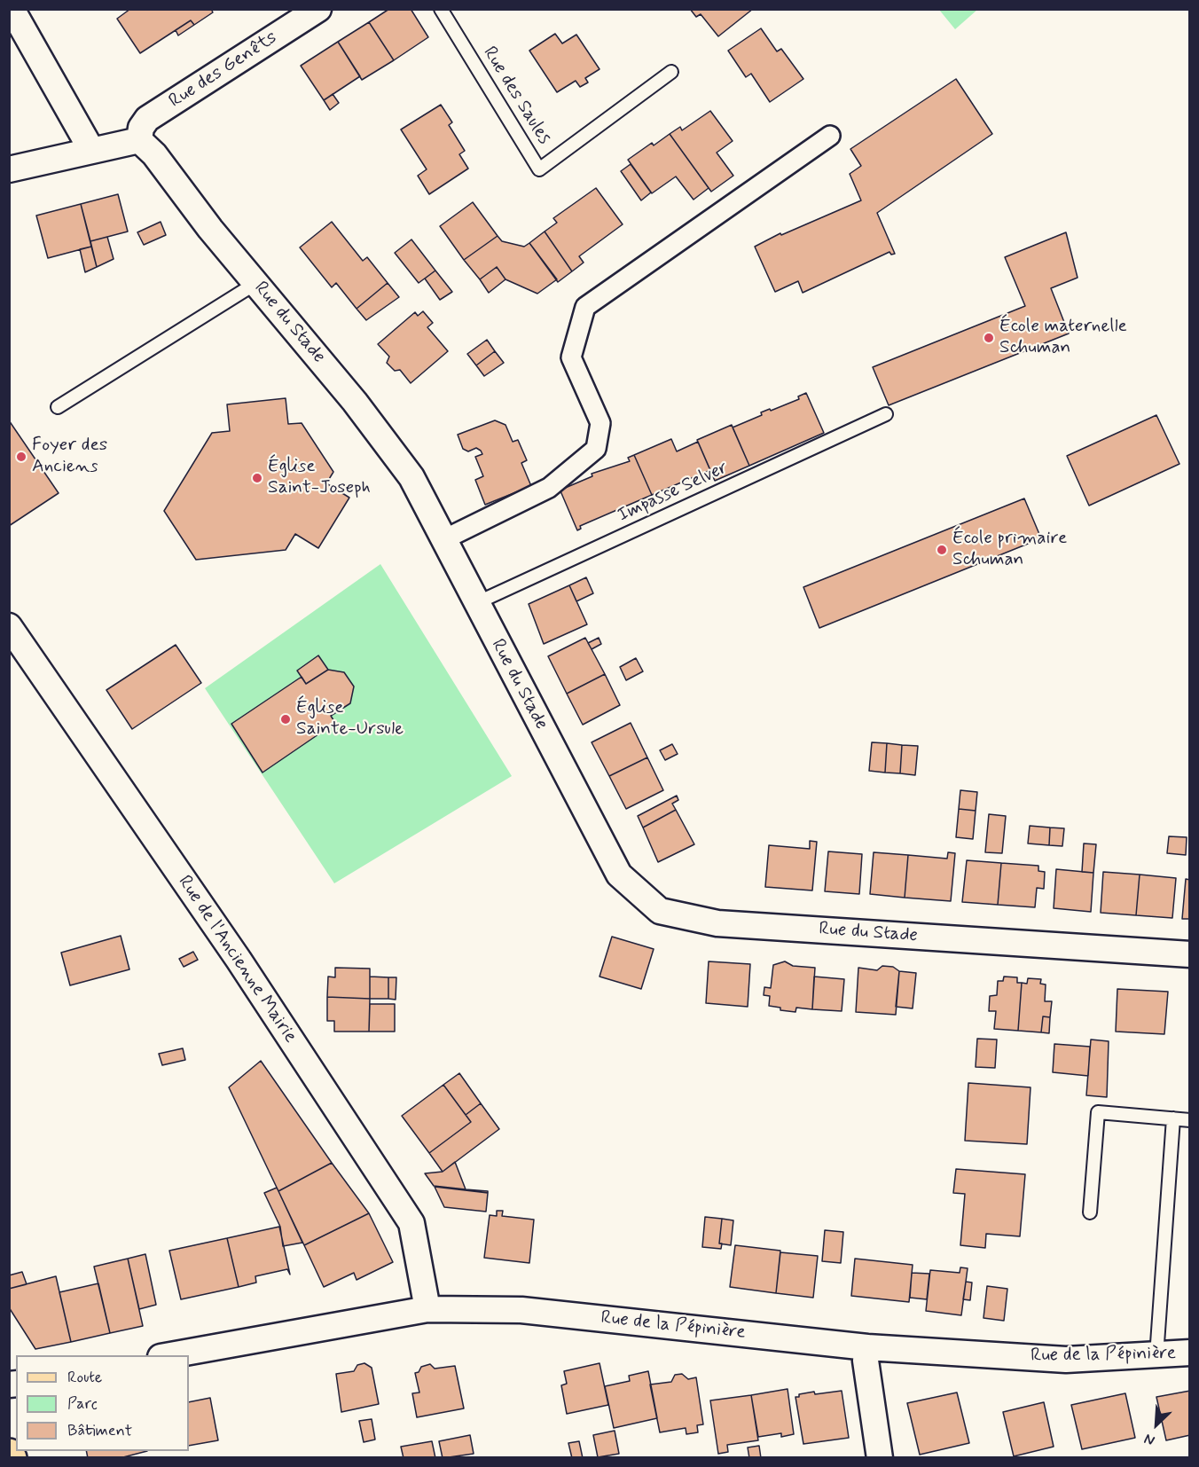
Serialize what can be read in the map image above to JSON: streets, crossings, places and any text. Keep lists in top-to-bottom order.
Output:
{
  "streets": {
    "street": [
      "Rue des Genêts",
      "Rue du Stade",
      "Rue de l'Ancienne Mairie",
      "Rue de la Pépinière"
    ],
    "lane": ["Rue des Saules", "Impasse Selver"]
  },
  "crossings": [
    ["Rue des Genêts", "Rue du Stade"],
    ["Rue du Stade", "Impasse Selver"],
    ["Rue de l'Ancienne Mairie", "Rue de la Pépinière"]
  ],
  "places": [
    "École maternelle Schuman",
    "Foyer des Anciens",
    "Église Saint-Joseph",
    "École primaire Schuman",
    "Église Sainte-Ursule"
  ],
  "legend": ["Route", "Parc", "Bâtiment"],
  "north": "bottom left"
}
